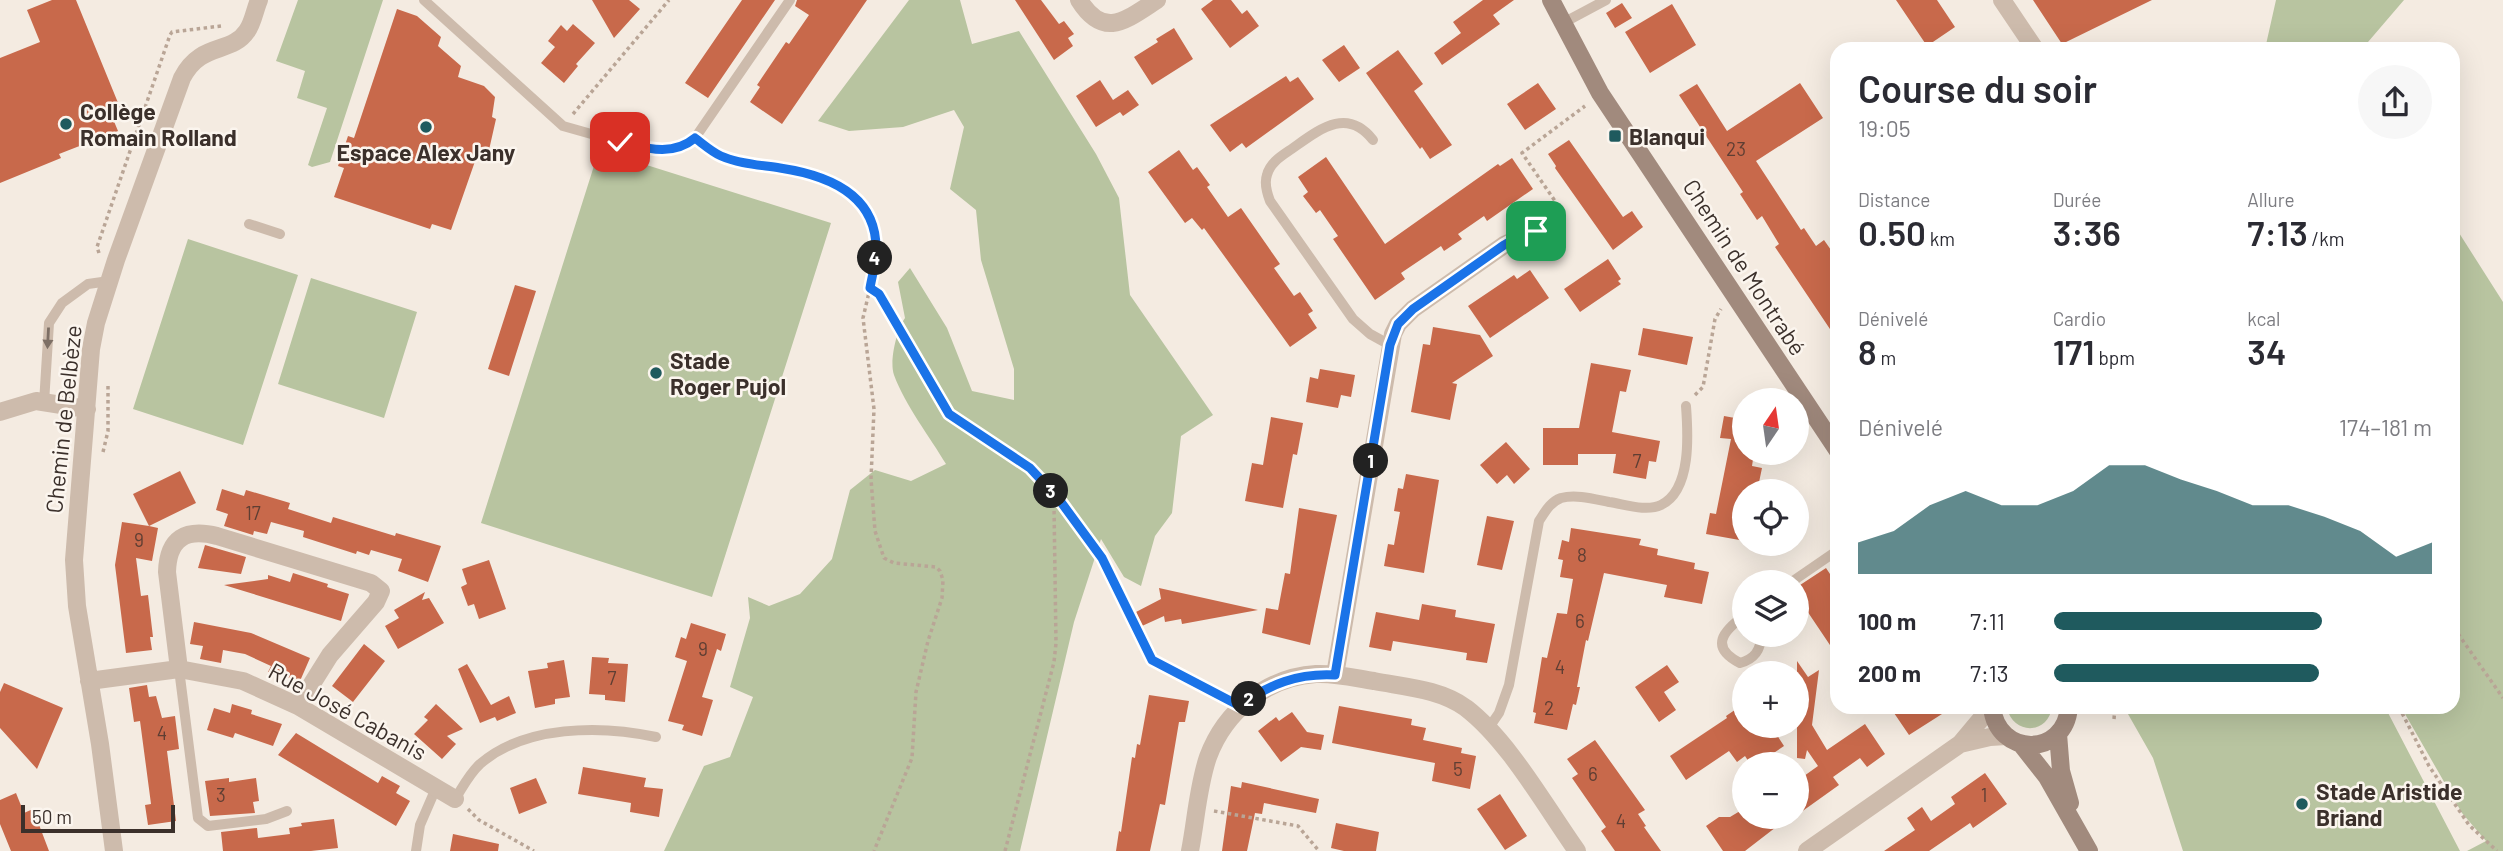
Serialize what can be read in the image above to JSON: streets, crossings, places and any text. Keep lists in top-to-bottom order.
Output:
{
  "streets": {
    "street": ["Chemin de Montrabé", "Chemin de Belbèze", "Rue José Cabanis"]
  },
  "crossings": [
    ["Chemin de Belbèze", "Rue José Cabanis"]
  ],
  "places": {
    "other": [
      "Collège Romain Rolland",
      "Espace Alex Jany",
      "Stade Roger Pujol",
      "Stade Aristide Briand"
    ],
    "transit": ["Blanqui"]
  },
  "house_numbers": [
    "23",
    "7",
    "17",
    "9",
    "8",
    "6",
    "9",
    "4",
    "7",
    "2",
    "4",
    "5",
    "6",
    "3",
    "1",
    "4"
  ],
  "scale_bar": "50 m",
  "north": "top",
  "page": {
    "heading": ["Course du soir", "19:05"],
    "stats": [
      ["Distance", "0.50 km"],
      ["Durée", "3:36"],
      ["Allure", "7:13 /km"],
      ["Dénivelé", "8 m"],
      ["Cardio", "171 bpm"],
      ["kcal", "34"]
    ],
    "pins": [
      "4",
      "1",
      "3",
      "2"
    ],
    "map_buttons": ["+", "−"],
    "chart": ["Dénivelé", "174–181 m"],
    "list": [
      {
        "name": "100 m",
        "note": "7:11"
      },
      {
        "name": "200 m",
        "note": "7:13"
      }
    ],
    "scale": "50 m"
  }
}
